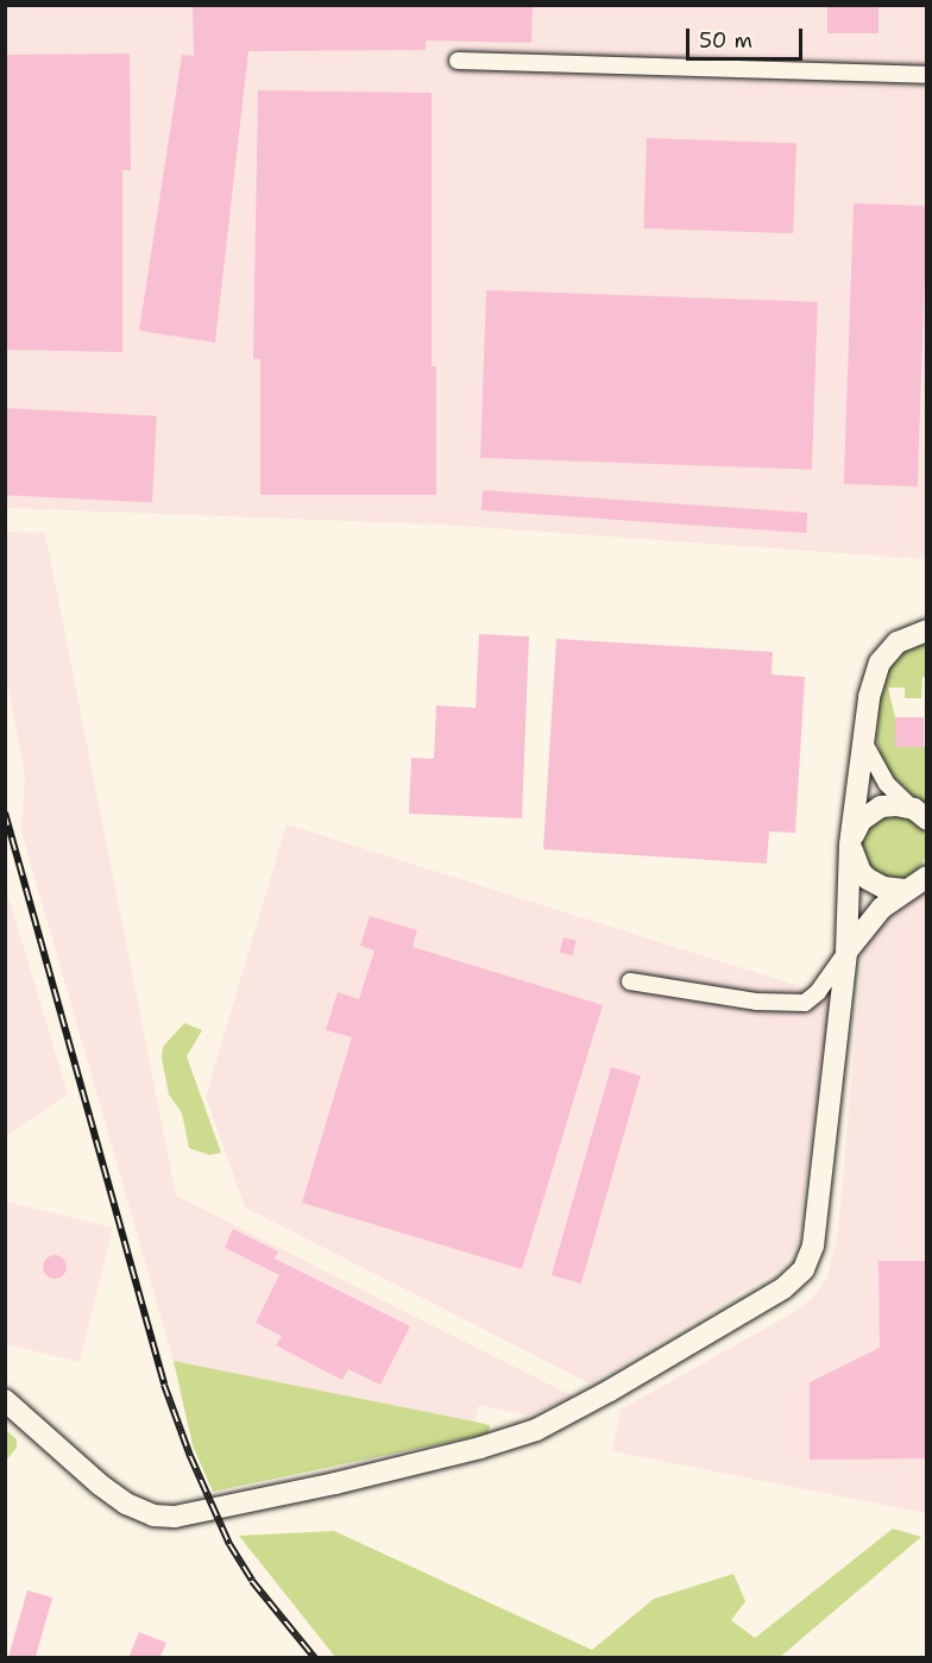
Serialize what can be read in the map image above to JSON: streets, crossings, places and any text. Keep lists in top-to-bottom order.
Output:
{
  "scale_bar": "50 m"
}
